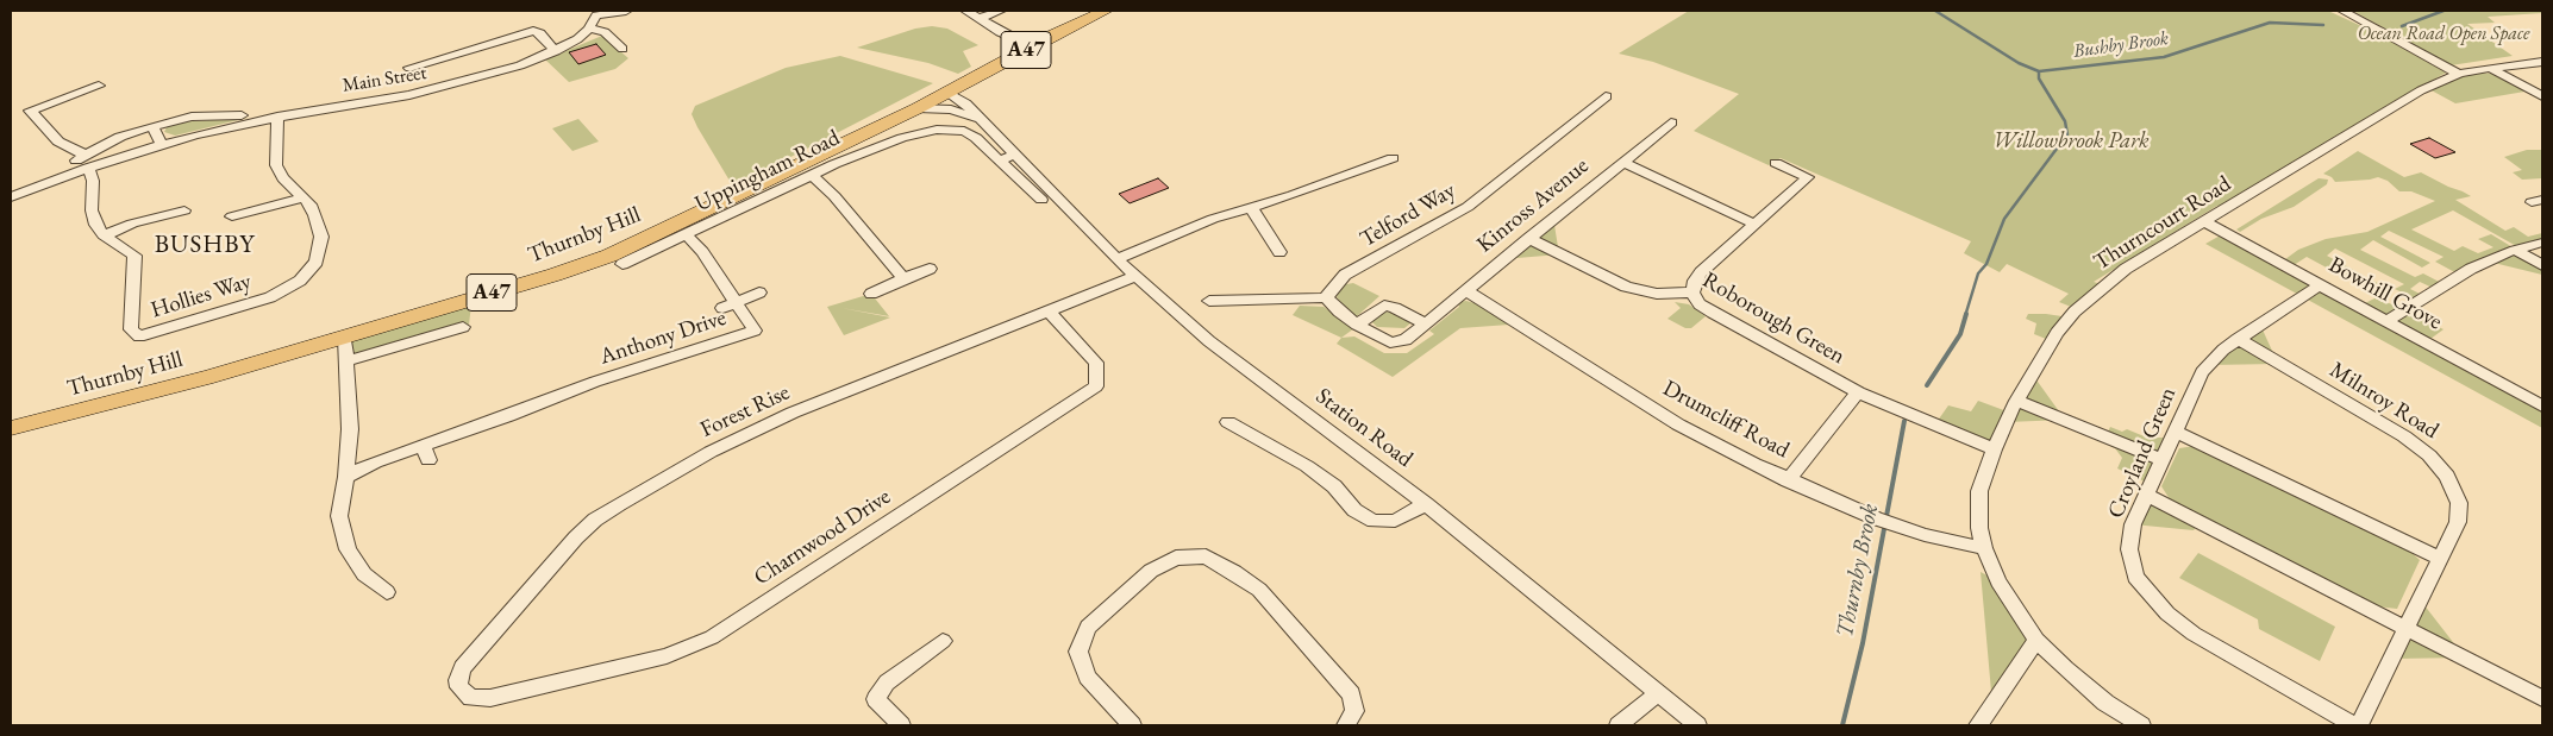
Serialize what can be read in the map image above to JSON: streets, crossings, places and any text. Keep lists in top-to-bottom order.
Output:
{
  "streets": {
    "highway": ["A47", "Thurnby Hill"],
    "street": [
      "Main Street",
      "Uppingham Road",
      "Kinross Avenue",
      "Telford Way",
      "Thurncourt Road",
      "Bowhill Grove",
      "Hollies Way",
      "Roborough Green",
      "Anthony Drive",
      "Milnroy Road",
      "Forest Rise",
      "Drumcliff Road",
      "Station Road",
      "Croyland Green",
      "Charnwood Drive"
    ]
  },
  "crossings": [
    ["Main Street", "Hollies Way"],
    ["Uppingham Road", "Thurnby Hill"],
    ["Uppingham Road", "Anthony Drive"],
    ["Uppingham Road", "Station Road"],
    ["Kinross Avenue", "Telford Way"],
    ["Kinross Avenue", "Roborough Green"],
    ["Kinross Avenue", "Drumcliff Road"],
    ["Thurncourt Road", "Bowhill Grove"],
    ["Thurncourt Road", "Roborough Green"],
    ["Thurncourt Road", "Drumcliff Road"],
    ["Thurnby Hill", "Station Road"],
    ["Bowhill Grove", "Croyland Green"],
    ["Milnroy Road", "Croyland Green"],
    ["Forest Rise", "Station Road"],
    ["Forest Rise", "Charnwood Drive"]
  ],
  "districts": ["BUSHBY"],
  "water": ["Bushby Brook", "Thurnby Brook"],
  "parks": ["Ocean Road Open Space", "Willowbrook Park"]
}
